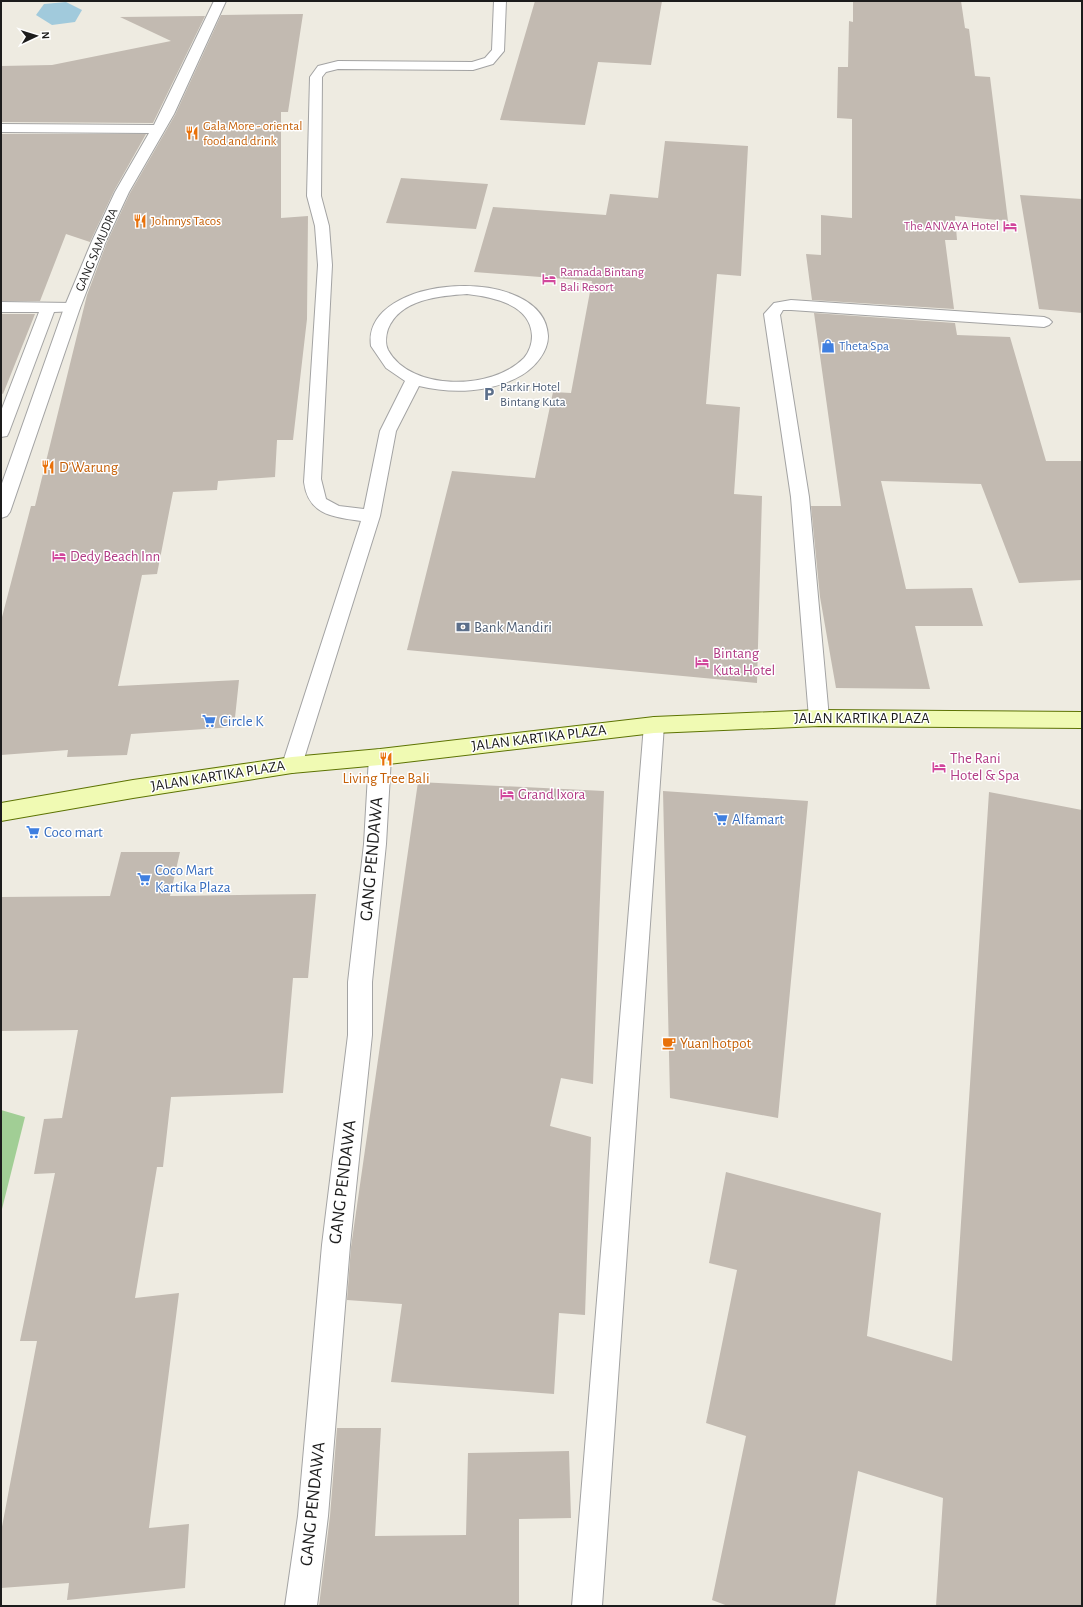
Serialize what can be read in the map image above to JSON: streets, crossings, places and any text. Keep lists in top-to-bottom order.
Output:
{
  "streets": {
    "main road": ["JALAN KARTIKA PLAZA"],
    "street": ["GANG SAMUDRA", "GANG PENDAWA"]
  },
  "crossings": [
    ["JALAN KARTIKA PLAZA", "GANG PENDAWA"]
  ],
  "places": {
    "restaurant": [
      "Gala More - oriental food and drink",
      "Johnnys Tacos",
      "D’Warung",
      "Living Tree Bali"
    ],
    "hotel": [
      "The ANVAYA Hotel",
      "Ramada Bintang Bali Resort",
      "Dedy Beach Inn",
      "Bintang Kuta Hotel",
      "The Rani Hotel & Spa",
      "Grand Ixora"
    ],
    "shop": ["Theta Spa"],
    "parking": ["Parkir Hotel Bintang Kuta"],
    "bank": ["Bank Mandiri"],
    "supermarket": [
      "Circle K",
      "Alfamart",
      "Coco mart",
      "Coco Mart Kartika Plaza"
    ],
    "cafe": ["Yuan hotpot"]
  },
  "north": "right"
}
